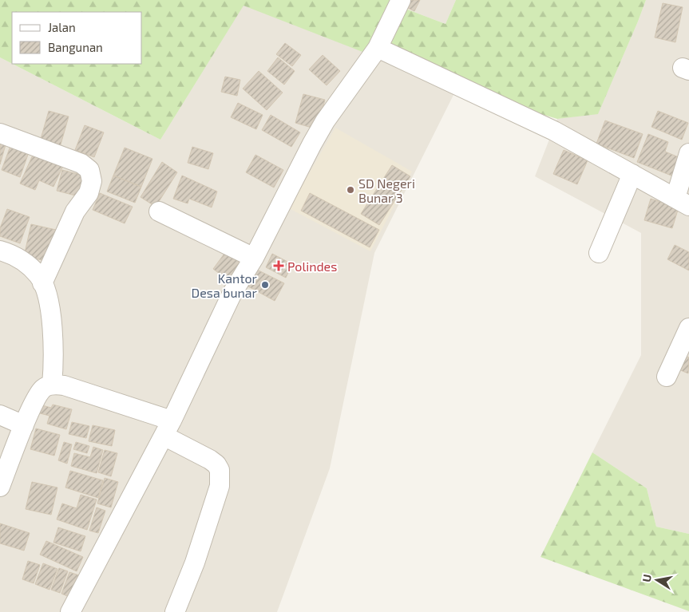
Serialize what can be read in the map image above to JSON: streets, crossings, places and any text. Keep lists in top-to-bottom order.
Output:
{
  "places": {
    "other": ["SD Negeri Bunar 3", "Kantor Desa bunar"],
    "health": ["Polindes"]
  },
  "legend": ["Jalan", "Bangunan"],
  "north": "left"
}
